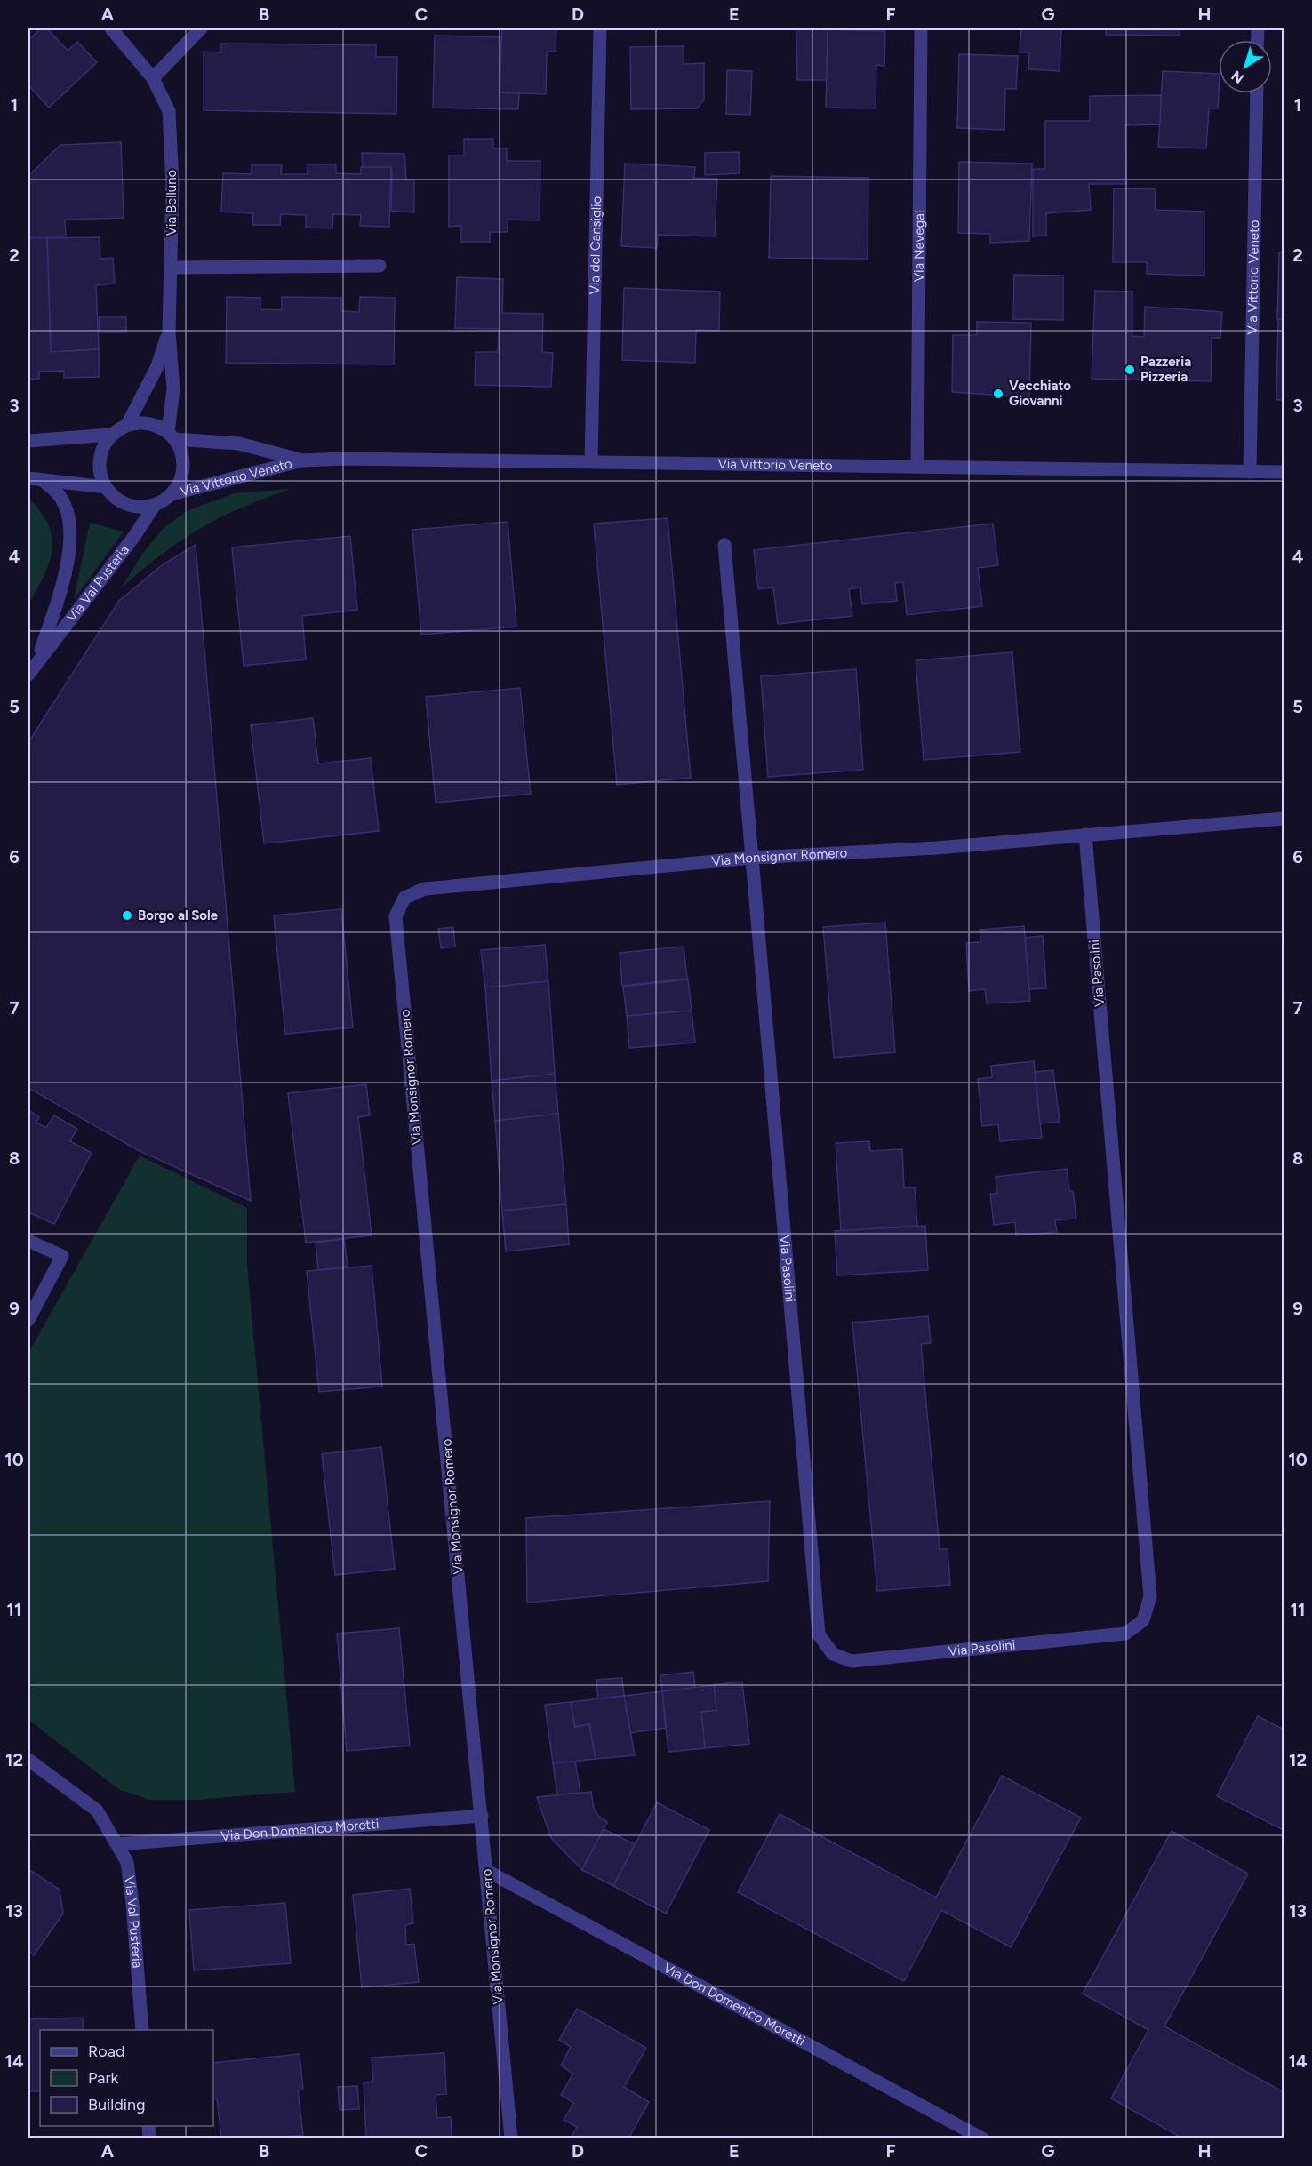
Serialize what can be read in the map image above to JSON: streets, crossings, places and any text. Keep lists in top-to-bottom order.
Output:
{
  "streets": {
    "street": [
      "Via Belluno",
      "Via del Cansiglio",
      "Via Nevegal",
      "Via Vittorio Veneto",
      "Via Val Pusteria",
      "Via Monsignor Romero",
      "Via Pasolini",
      "Via Don Domenico Moretti"
    ]
  },
  "crossings": [
    ["Via Belluno", "Via Vittorio Veneto"],
    ["Via Belluno", "Via Val Pusteria"],
    ["Via del Cansiglio", "Via Vittorio Veneto"],
    ["Via Nevegal", "Via Vittorio Veneto"],
    ["Via Vittorio Veneto", "Via Val Pusteria"],
    ["Via Val Pusteria", "Via Don Domenico Moretti"],
    ["Via Monsignor Romero", "Via Pasolini"],
    ["Via Monsignor Romero", "Via Don Domenico Moretti"]
  ],
  "places": ["Pazzeria Pizzeria", "Vecchiato Giovanni", "Borgo al Sole"],
  "legend": ["Road", "Park", "Building"],
  "north": "bottom left",
  "grid": {
    "columns": [
      "A",
      "B",
      "C",
      "D",
      "E",
      "F",
      "G",
      "H"
    ],
    "rows": [
      "1",
      "2",
      "3",
      "4",
      "5",
      "6",
      "7",
      "8",
      "9",
      "10",
      "11",
      "12",
      "13",
      "14"
    ]
  }
}
